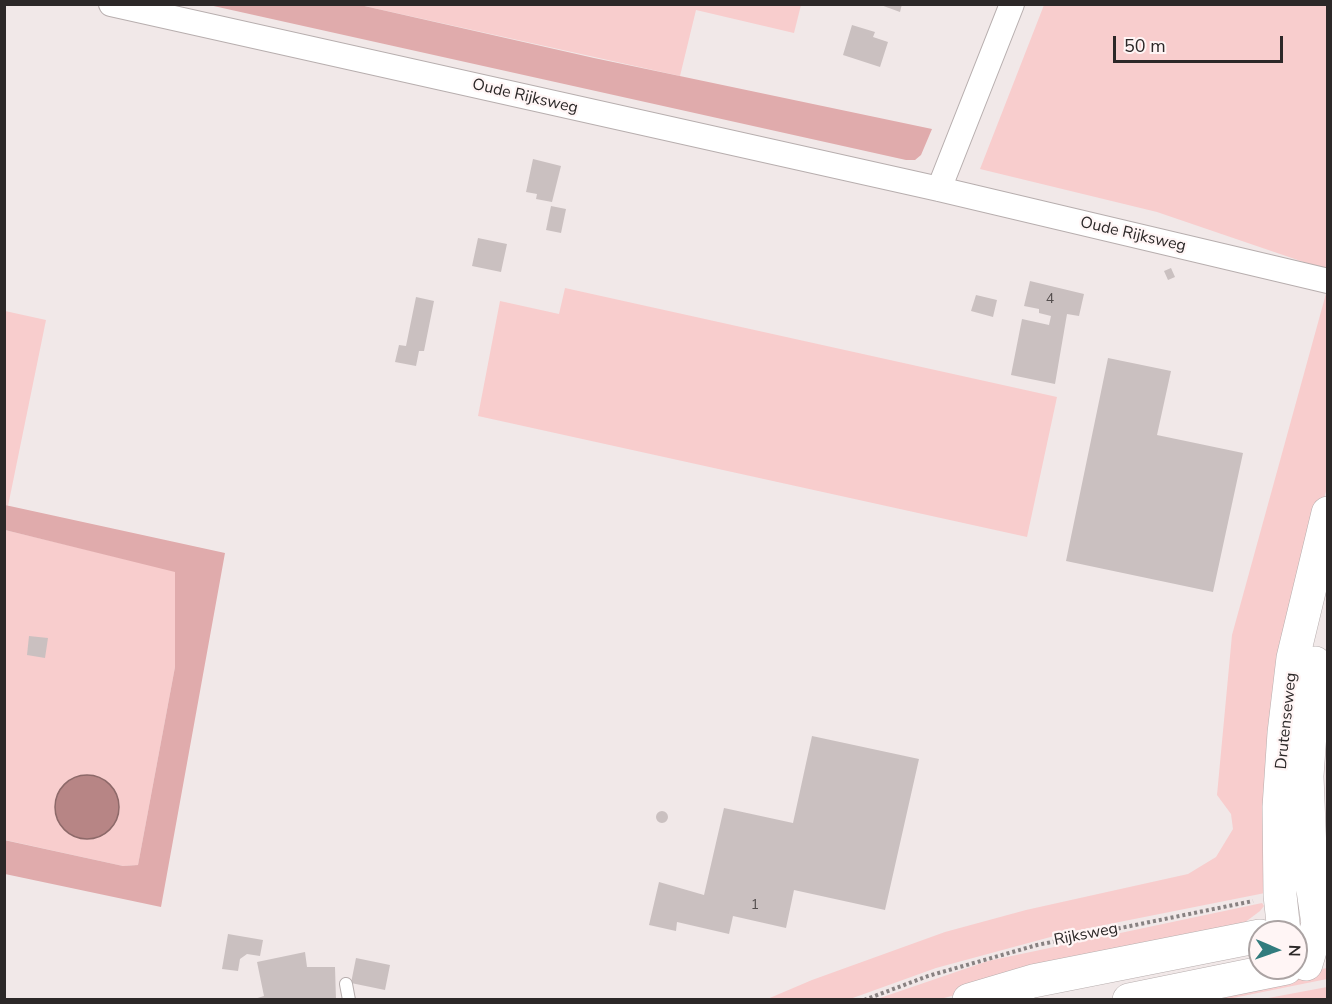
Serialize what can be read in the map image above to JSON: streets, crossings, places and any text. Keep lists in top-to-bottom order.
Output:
{
  "streets": {
    "main road": ["Drutenseweg"],
    "street": ["Oude Rijksweg"],
    "path": ["Rijksweg"]
  },
  "crossings": [
    ["Drutenseweg", "Rijksweg"]
  ],
  "house_numbers": ["4", "1"],
  "scale_bar": "50 m",
  "north": "right"
}
